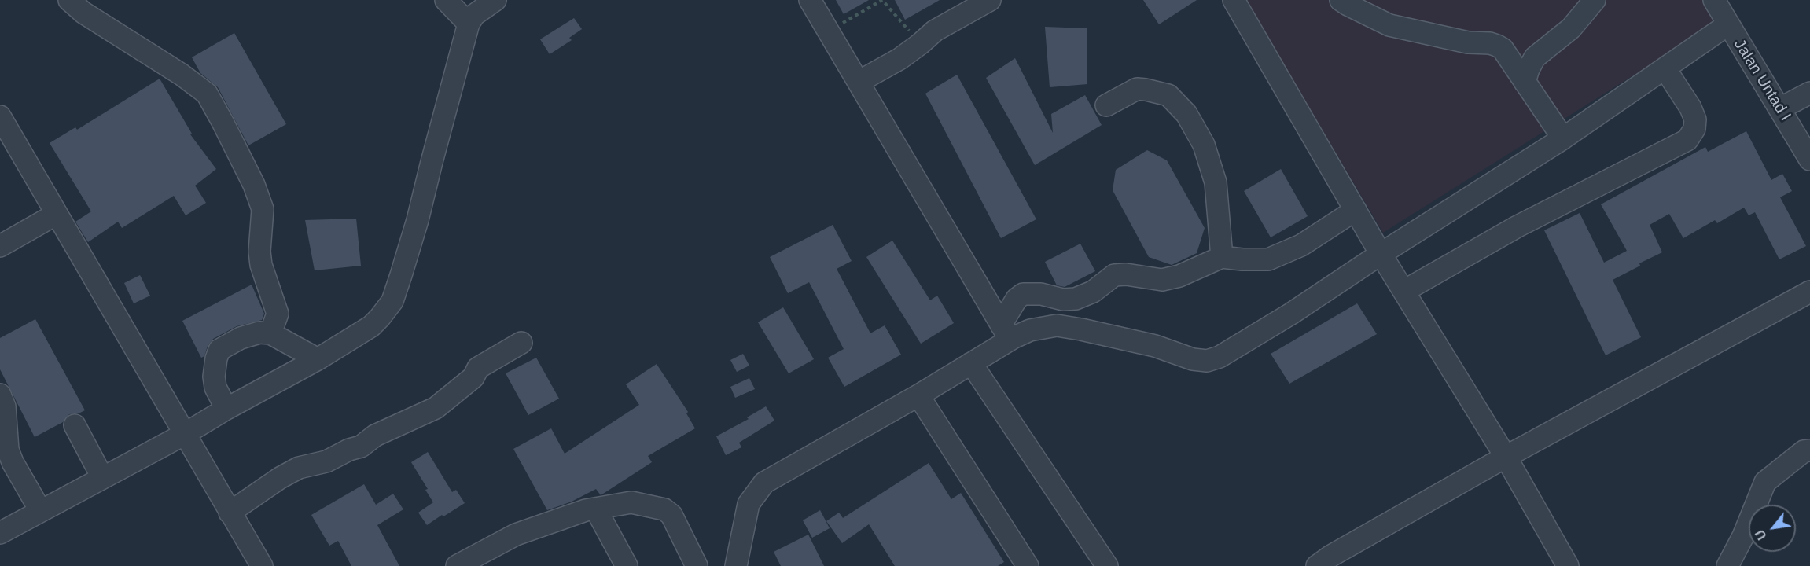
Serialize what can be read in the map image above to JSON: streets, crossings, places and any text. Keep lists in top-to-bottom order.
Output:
{
  "streets": {
    "street": ["Jalan Untad I"]
  },
  "north": "bottom left"
}
